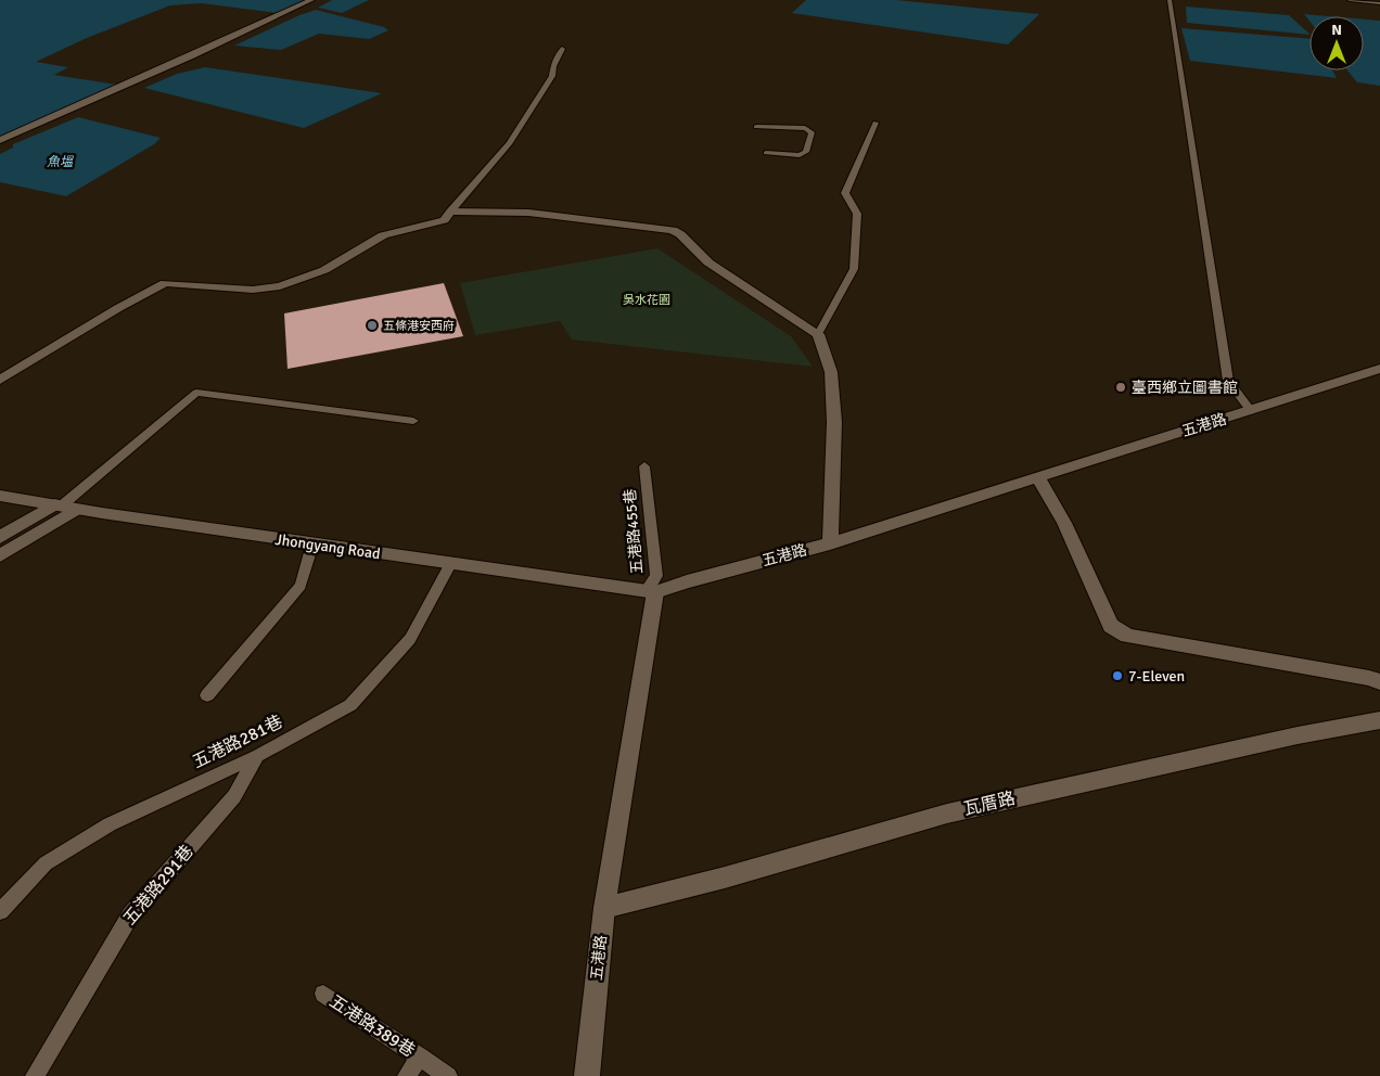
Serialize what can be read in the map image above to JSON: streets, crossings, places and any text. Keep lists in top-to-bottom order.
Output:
{
  "streets": {
    "street": ["五港路", "Jhongyang Road", "瓦厝路"],
    "lane": [
      "五港路455巷",
      "五港路281巷",
      "五港路291巷",
      "五港路389巷"
    ]
  },
  "crossings": [
    ["五港路", "五港路455巷"],
    ["五港路", "Jhongyang Road"],
    ["五港路", "瓦厝路"],
    ["五港路455巷", "Jhongyang Road"],
    ["Jhongyang Road", "五港路281巷"],
    ["五港路281巷", "五港路291巷"]
  ],
  "water": ["魚塭"],
  "parks": ["吳水花園"],
  "places": ["五條港安西府", "臺西鄉立圖書館", "7-Eleven"],
  "north": "top"
}
